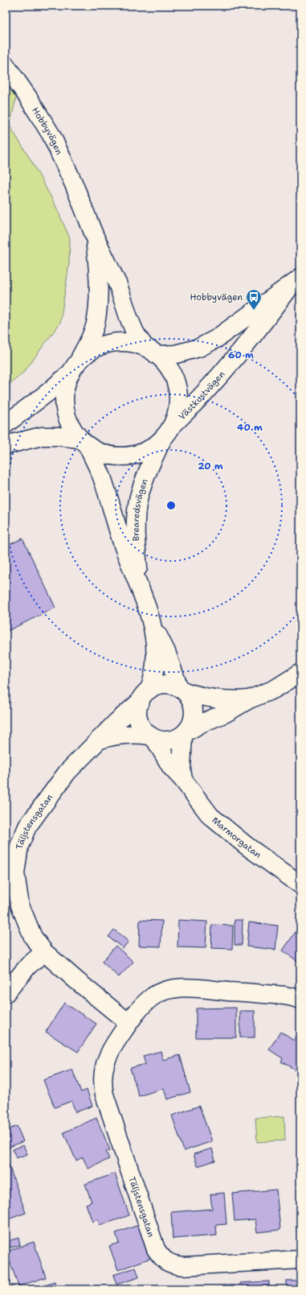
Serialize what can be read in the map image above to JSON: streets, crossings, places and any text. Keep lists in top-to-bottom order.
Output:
{
  "streets": {
    "street": [
      "Hobbyvägen",
      "Västkustvägen",
      "Brearedsvägen",
      "Täljstensgatan",
      "Marmorgatan"
    ]
  },
  "crossings": [
    ["Hobbyvägen", "Västkustvägen"],
    ["Hobbyvägen", "Brearedsvägen"],
    ["Västkustvägen", "Brearedsvägen"],
    ["Brearedsvägen", "Täljstensgatan"],
    ["Brearedsvägen", "Marmorgatan"],
    ["Täljstensgatan", "Marmorgatan"]
  ],
  "places": {
    "bus stop": ["Hobbyvägen"]
  },
  "rings": ["60 m", "40 m", "20 m"]
}
